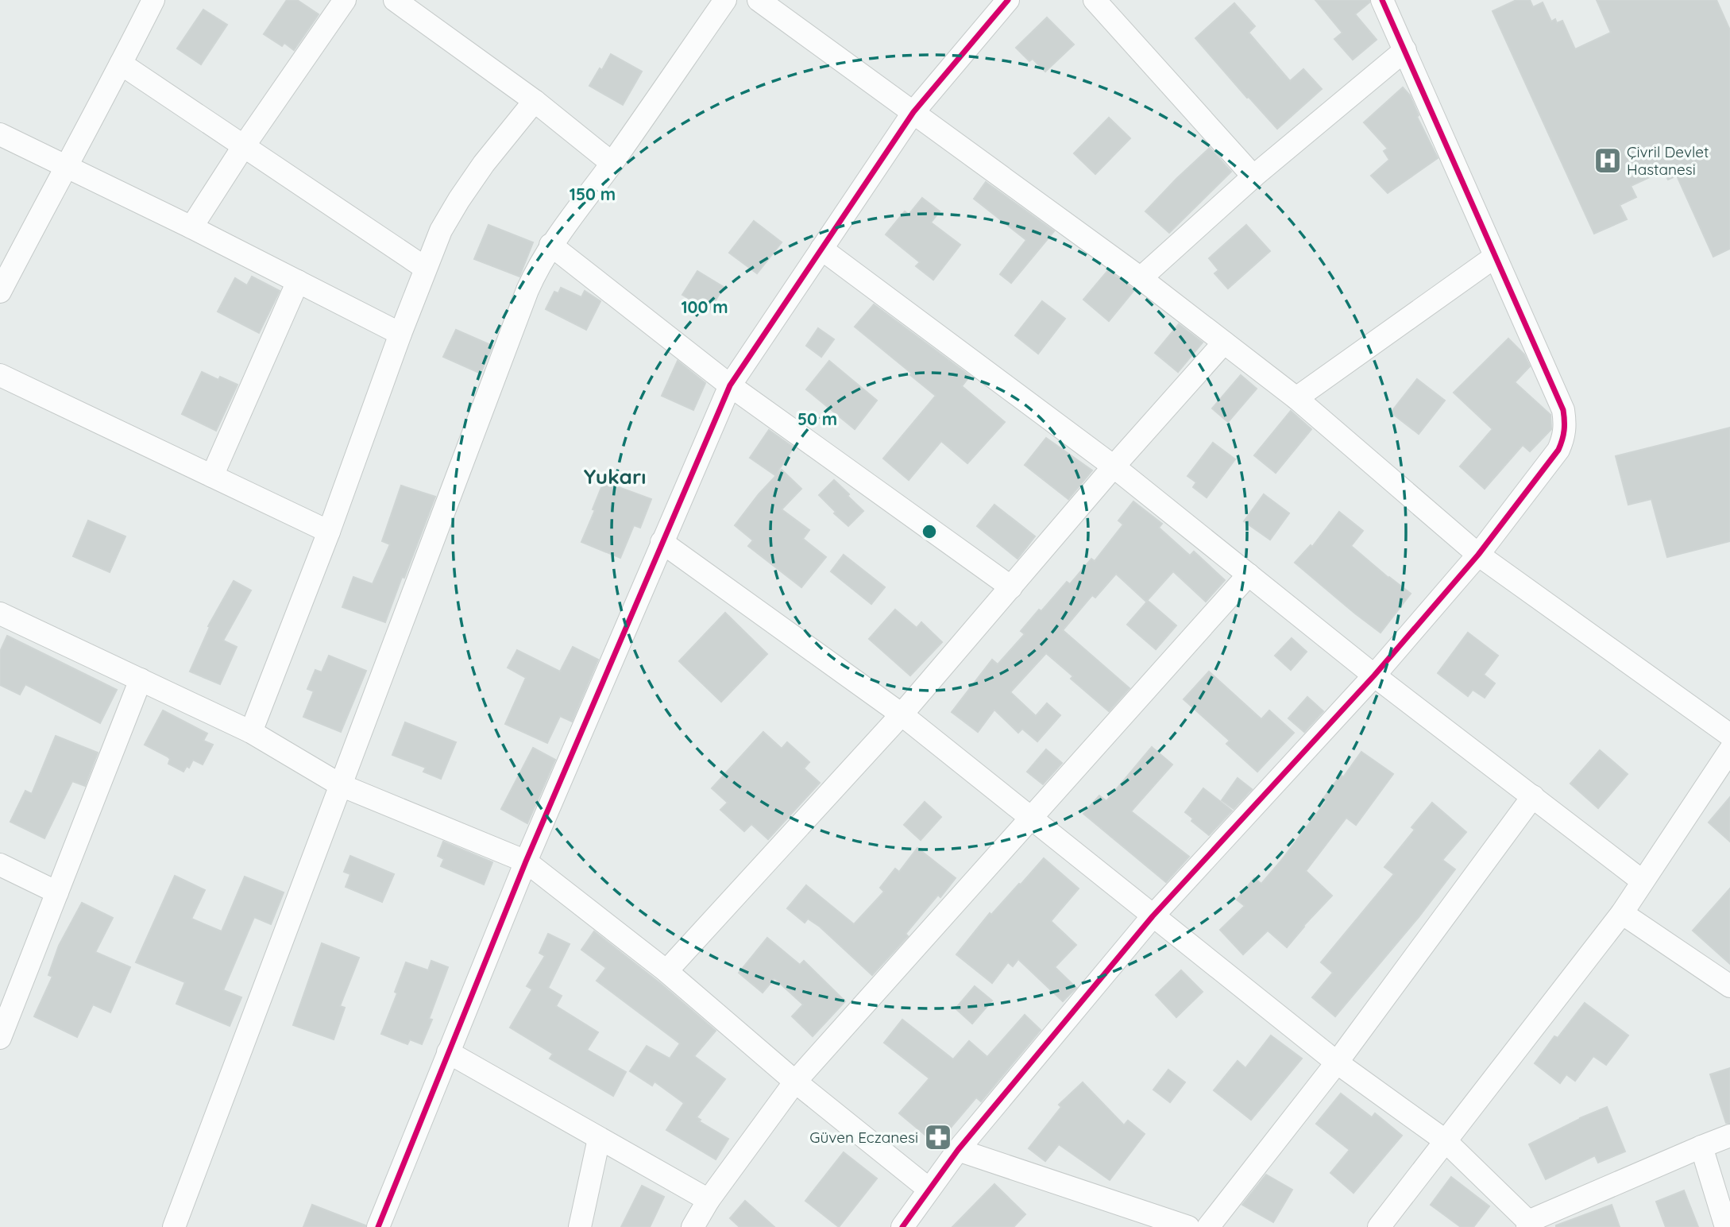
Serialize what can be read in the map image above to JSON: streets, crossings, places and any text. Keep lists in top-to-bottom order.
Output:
{
  "districts": ["Yukarı"],
  "places": {
    "hospital": ["Çivril Devlet Hastanesi"],
    "pharmacy": ["Güven Eczanesi"]
  },
  "rings": ["150 m", "100 m", "50 m"]
}
